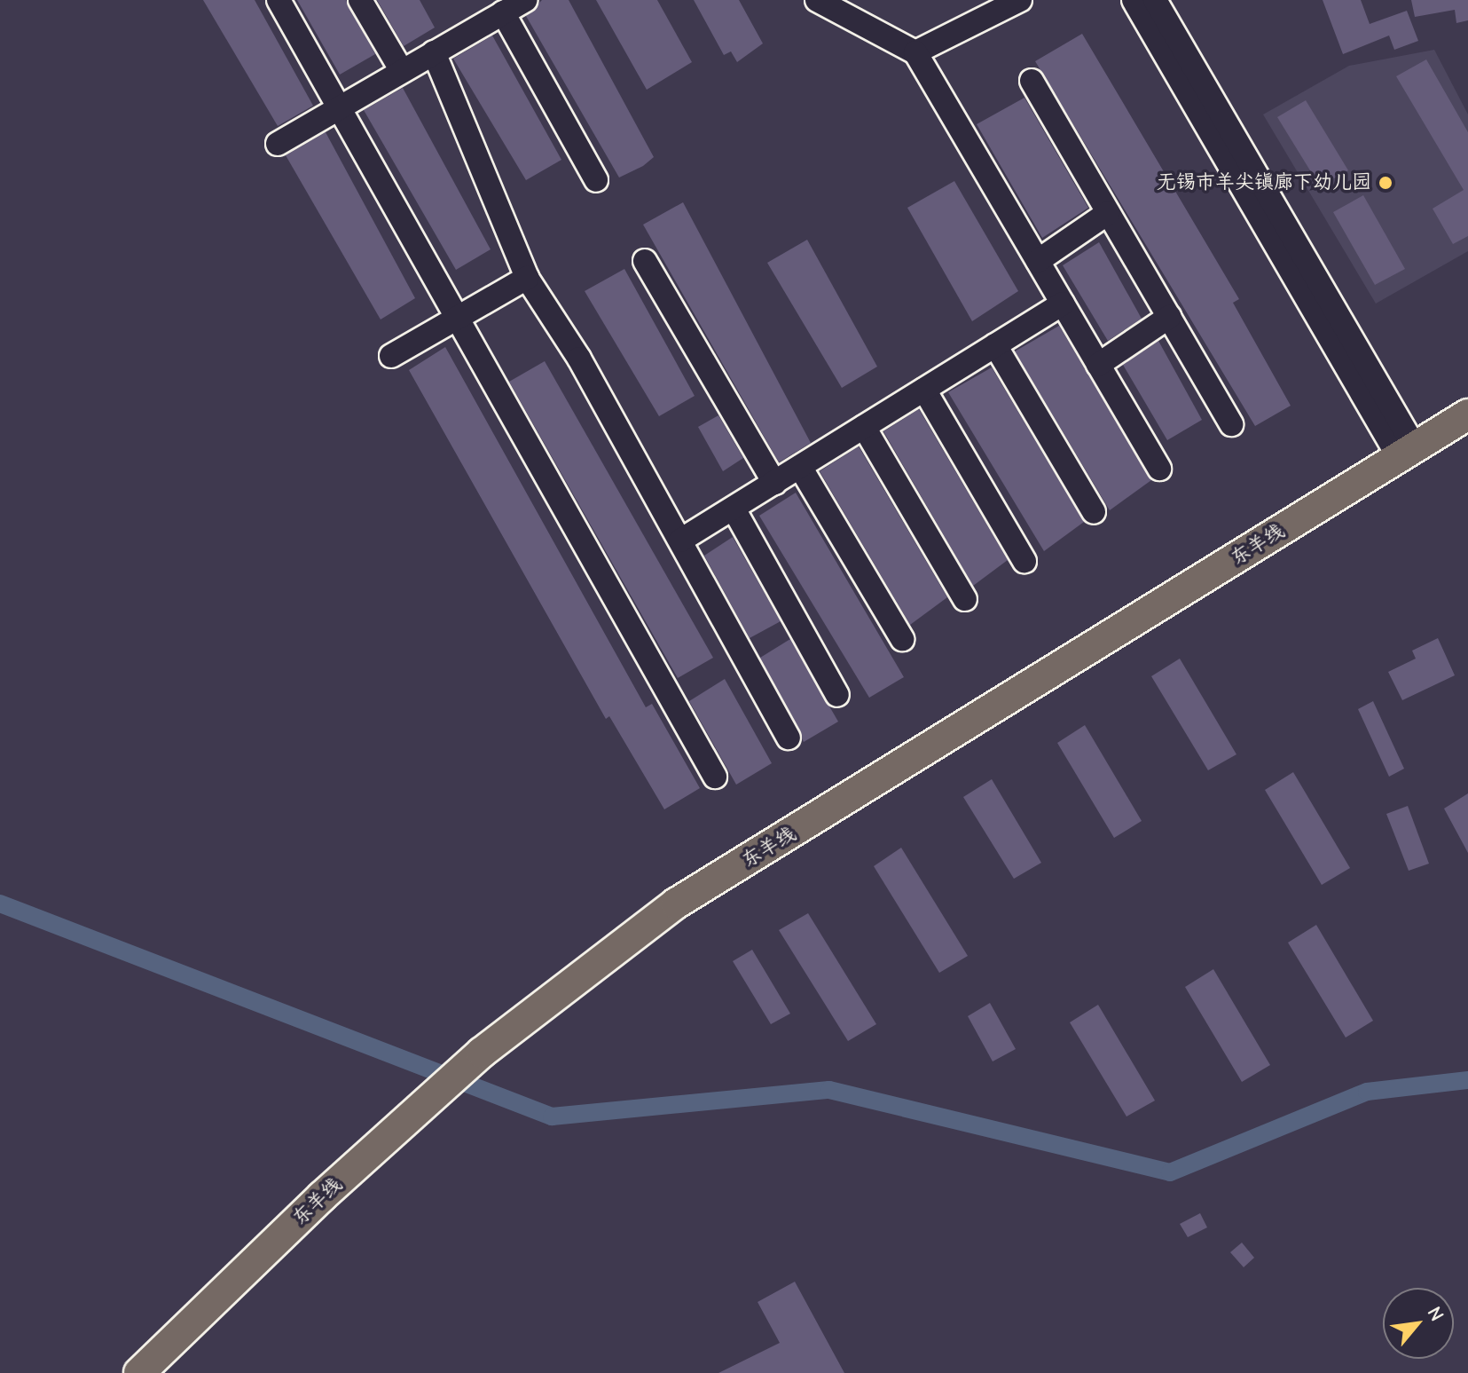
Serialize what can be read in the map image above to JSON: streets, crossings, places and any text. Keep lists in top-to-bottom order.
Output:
{
  "streets": {
    "main road": ["东羊线"]
  },
  "places": ["无锡市羊尖镇廊下幼儿园"],
  "north": "top right"
}
